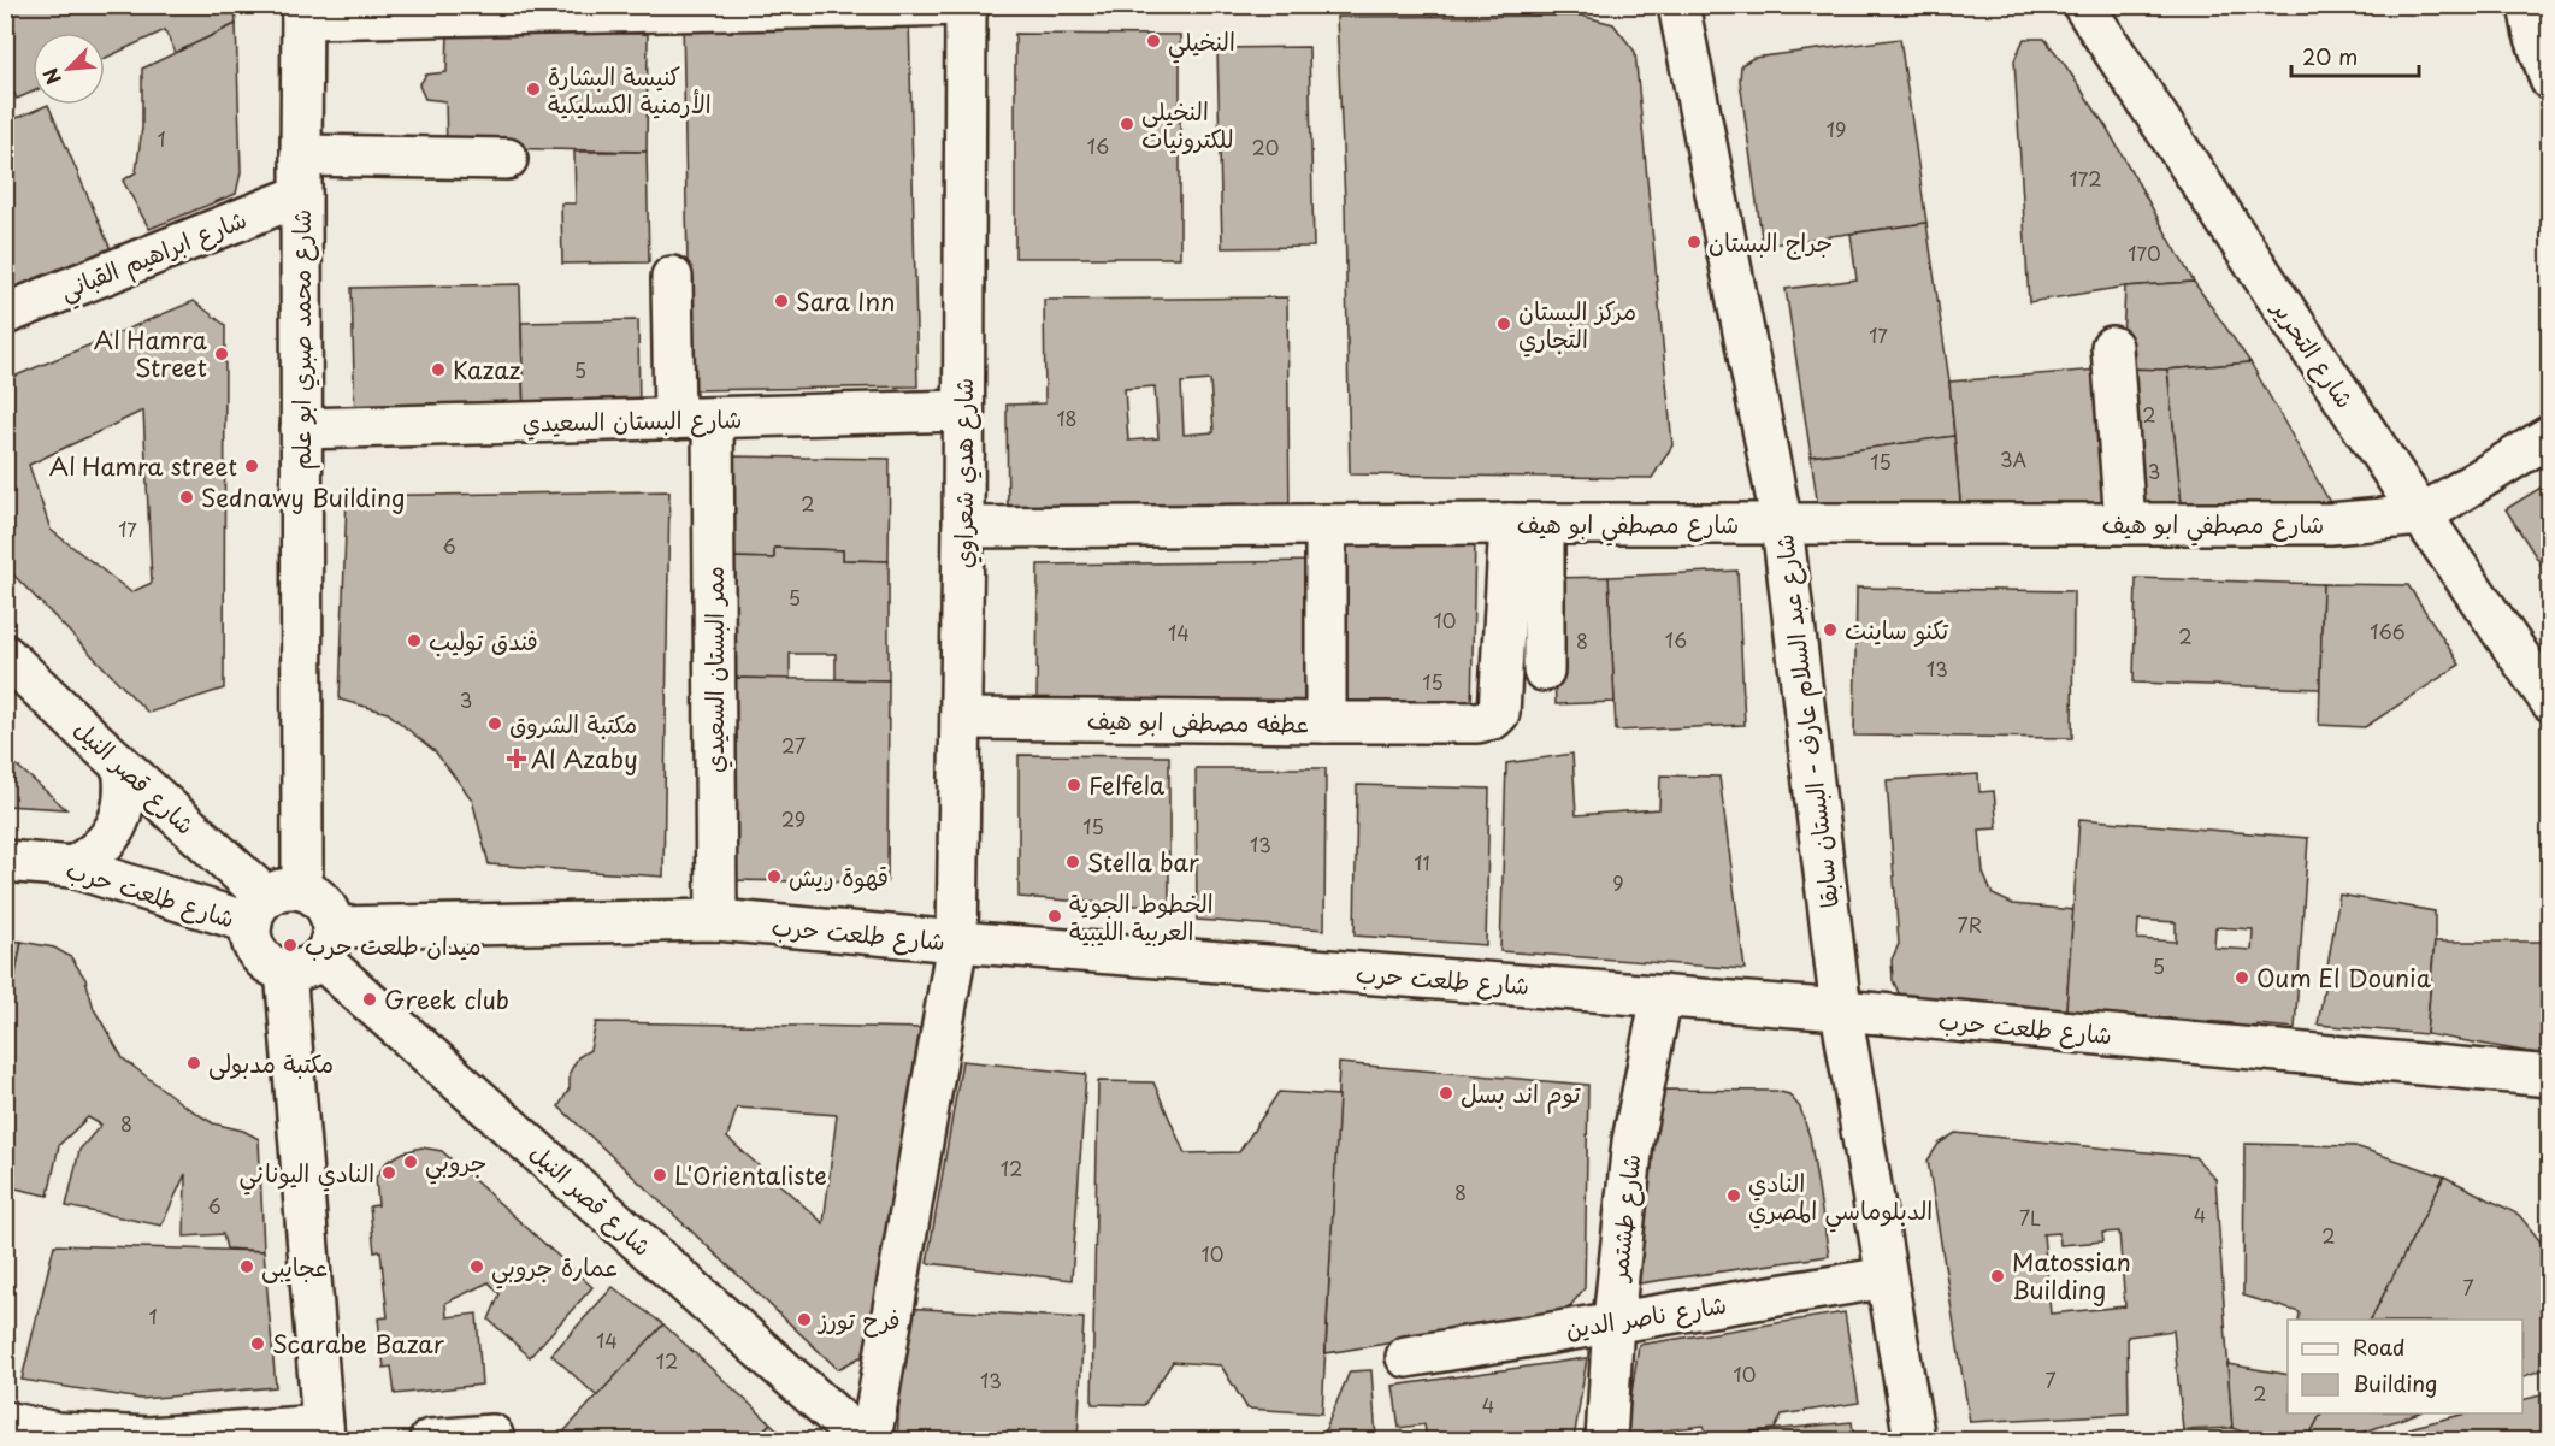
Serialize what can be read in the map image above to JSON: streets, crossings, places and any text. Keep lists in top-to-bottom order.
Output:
{
  "streets": {
    "street": [
      "شارع ابراهيم القباني",
      "شارع محمد صبري ابو علم",
      "شارع التحرير",
      "شارع البستان السعيدي",
      "شارع هدي شعراوي",
      "شارع مصطفي ابو هيف",
      "ممر البستان السعيدي",
      "عطفه مصطفى ابو هيف",
      "شارع عبد السلام عارف - البستان سابقا",
      "شارع قصر النيل",
      "شارع طلعت حرب",
      "شارع طشتمر",
      "شارع ناصر الدين"
    ]
  },
  "crossings": [
    ["شارع ابراهيم القباني", "شارع محمد صبري ابو علم"],
    ["شارع محمد صبري ابو علم", "شارع البستان السعيدي"],
    ["شارع محمد صبري ابو علم", "شارع قصر النيل"],
    ["شارع محمد صبري ابو علم", "شارع طلعت حرب"],
    ["شارع التحرير", "شارع مصطفي ابو هيف"],
    ["شارع البستان السعيدي", "شارع هدي شعراوي"],
    ["شارع البستان السعيدي", "ممر البستان السعيدي"],
    ["شارع هدي شعراوي", "شارع مصطفي ابو هيف"],
    ["شارع هدي شعراوي", "عطفه مصطفى ابو هيف"],
    ["شارع هدي شعراوي", "شارع طلعت حرب"],
    ["شارع مصطفي ابو هيف", "عطفه مصطفى ابو هيف"],
    ["شارع مصطفي ابو هيف", "شارع عبد السلام عارف - البستان سابقا"],
    ["ممر البستان السعيدي", "شارع طلعت حرب"],
    ["شارع عبد السلام عارف - البستان سابقا", "شارع طلعت حرب"],
    ["شارع عبد السلام عارف - البستان سابقا", "شارع ناصر الدين"],
    ["شارع قصر النيل", "شارع طلعت حرب"],
    ["شارع طلعت حرب", "شارع طشتمر"],
    ["شارع طشتمر", "شارع ناصر الدين"]
  ],
  "places": {
    "other": [
      "النخيلي",
      "كنيسة البشارة الأرمنية الكسليكية",
      "النخيلى للكترونيات",
      "جراج البستان",
      "Sara Inn",
      "مركز البستان التجاري",
      "Al Hamra Street",
      "Kazaz",
      "Al Hamra street",
      "Sednawy Building",
      "تكنو ساينت",
      "فندق توليب",
      "مكتبة الشروق",
      "Felfela",
      "Stella bar",
      "قهوة ريش",
      "الخطوط الجوية العربية الليبية",
      "ميدان طلعت حرب",
      "Oum El Dounia",
      "Greek club",
      "مكتبة مدبولى",
      "توم اند بسل",
      "جروبي",
      "النادي اليوناني",
      "L'Orientaliste",
      "النادي الدبلوماسي المصري",
      "عجايبى",
      "عمارة جروبي",
      "Matossian Building",
      "فرح تورز",
      "Scarabe Bazar"
    ],
    "health": ["Al Azaby"]
  },
  "house_numbers": [
    "19",
    "1",
    "16",
    "20",
    "172",
    "170",
    "17",
    "5",
    "2",
    "18",
    "3A",
    "15",
    "3",
    "2",
    "17",
    "6",
    "5",
    "10",
    "166",
    "14",
    "2",
    "16",
    "8",
    "13",
    "15",
    "3",
    "27",
    "29",
    "15",
    "13",
    "11",
    "9",
    "7R",
    "5",
    "8",
    "12",
    "8",
    "6",
    "4",
    "7L",
    "2",
    "10",
    "7",
    "1",
    "14",
    "12",
    "10",
    "13",
    "7",
    "2",
    "4"
  ],
  "legend": ["Road", "Building"],
  "scale_bar": "20 m",
  "north": "bottom left"
}
